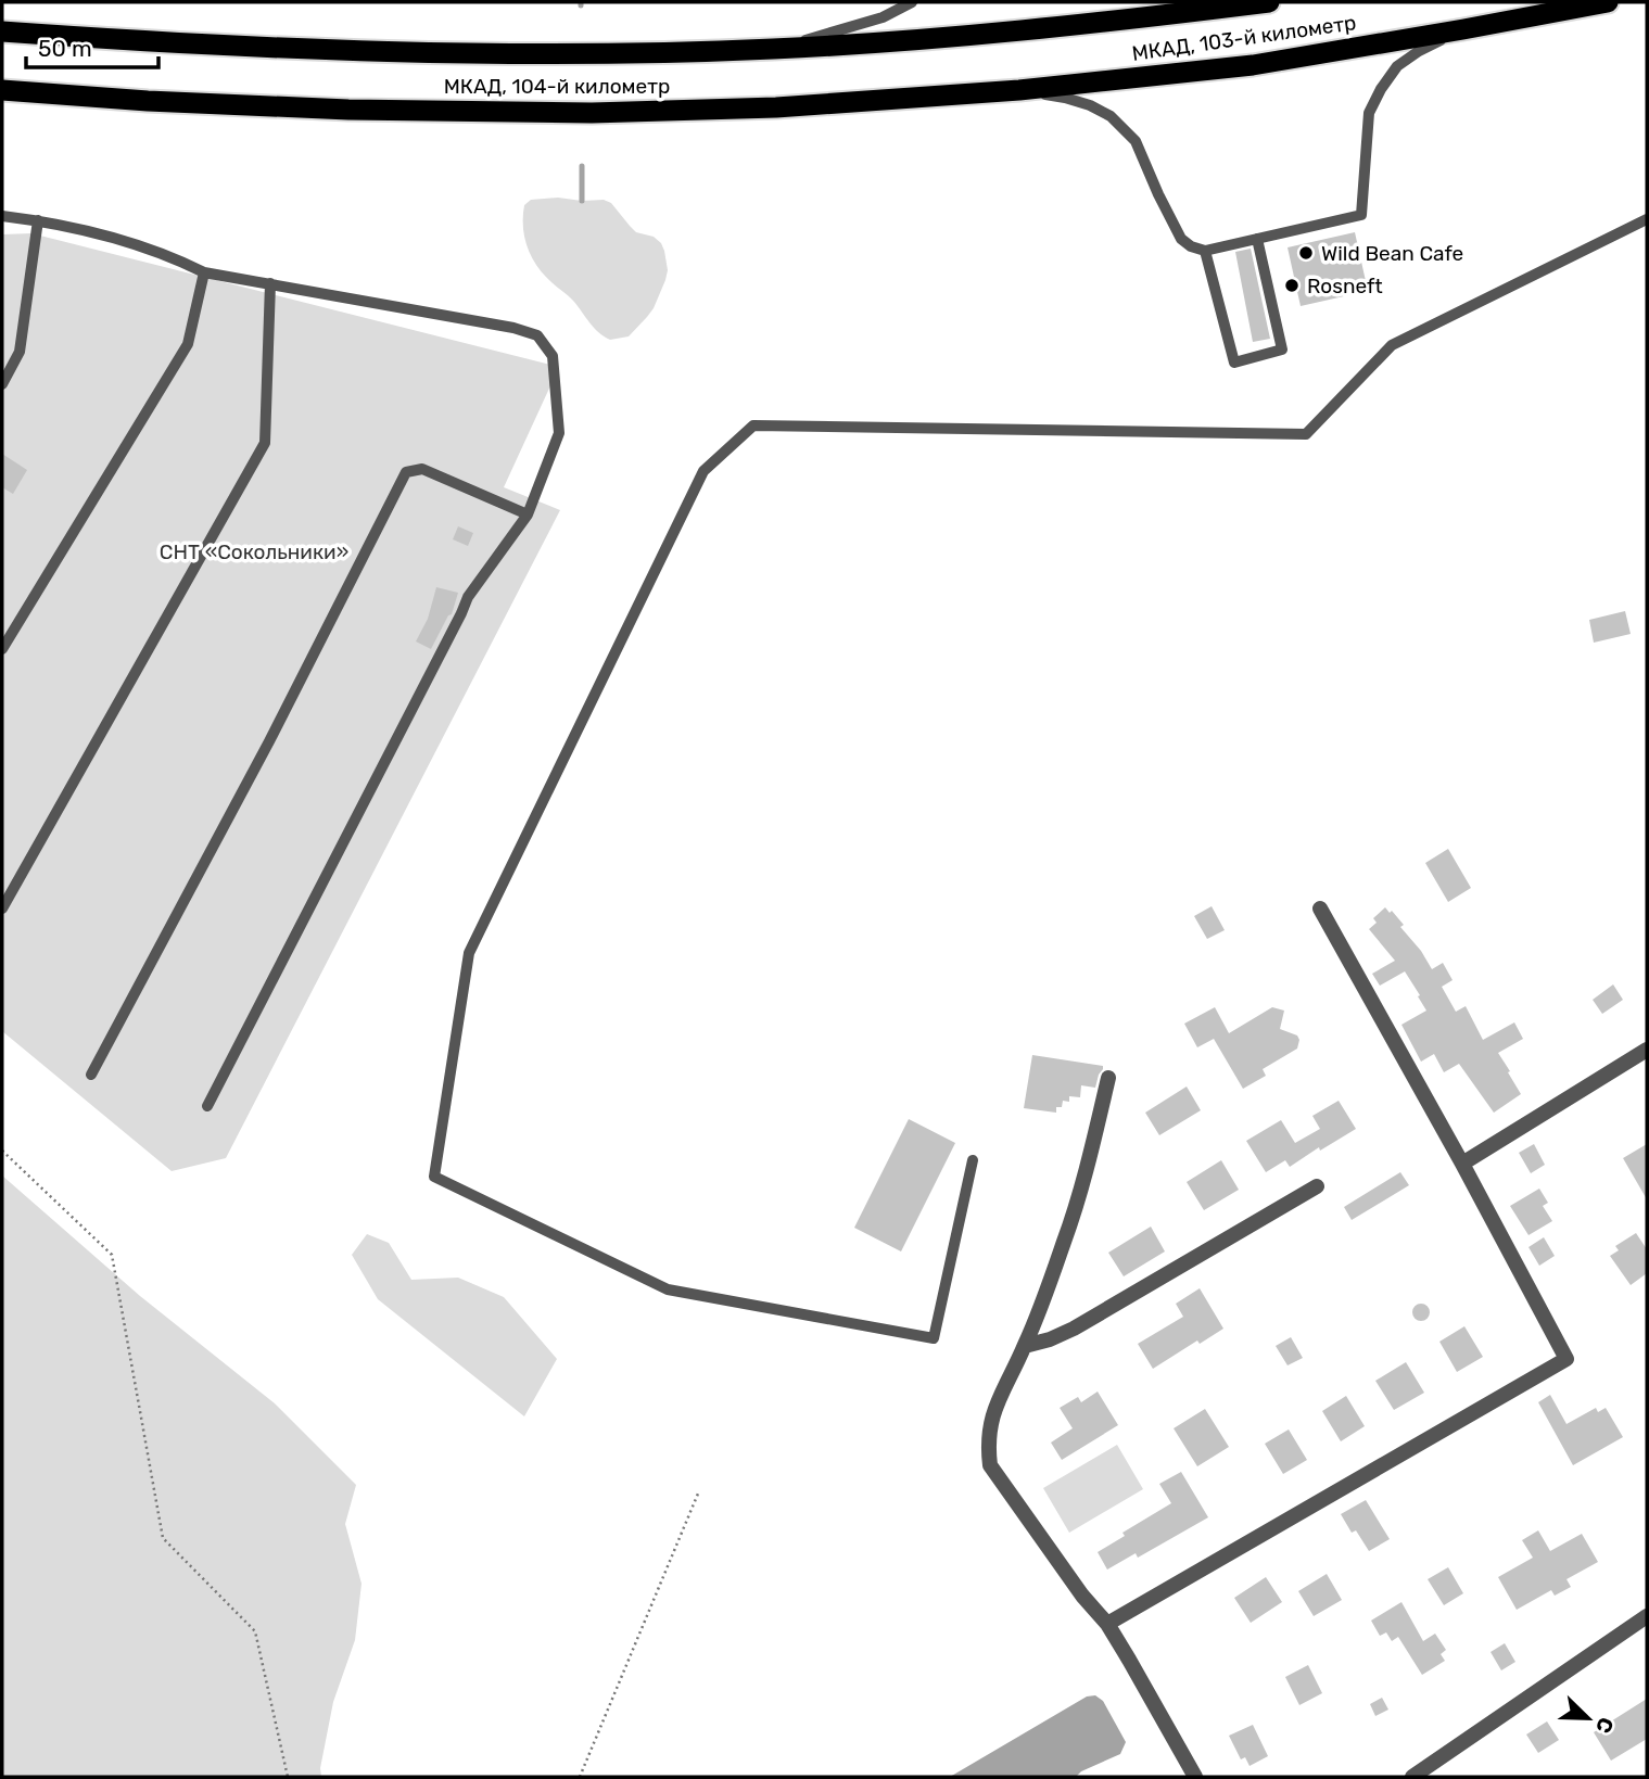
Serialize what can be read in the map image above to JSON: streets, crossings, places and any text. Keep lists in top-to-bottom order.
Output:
{
  "streets": {
    "highway": ["МКАД, 103-й километр", "МКАД, 104-й километр"]
  },
  "crossings": [
    ["МКАД, 103-й километр", "МКАД, 104-й километр"]
  ],
  "parks": ["СНТ «Сокольники»"],
  "places": ["Wild Bean Cafe", "Rosneft"],
  "scale_bar": "50 m",
  "north": "bottom right"
}
